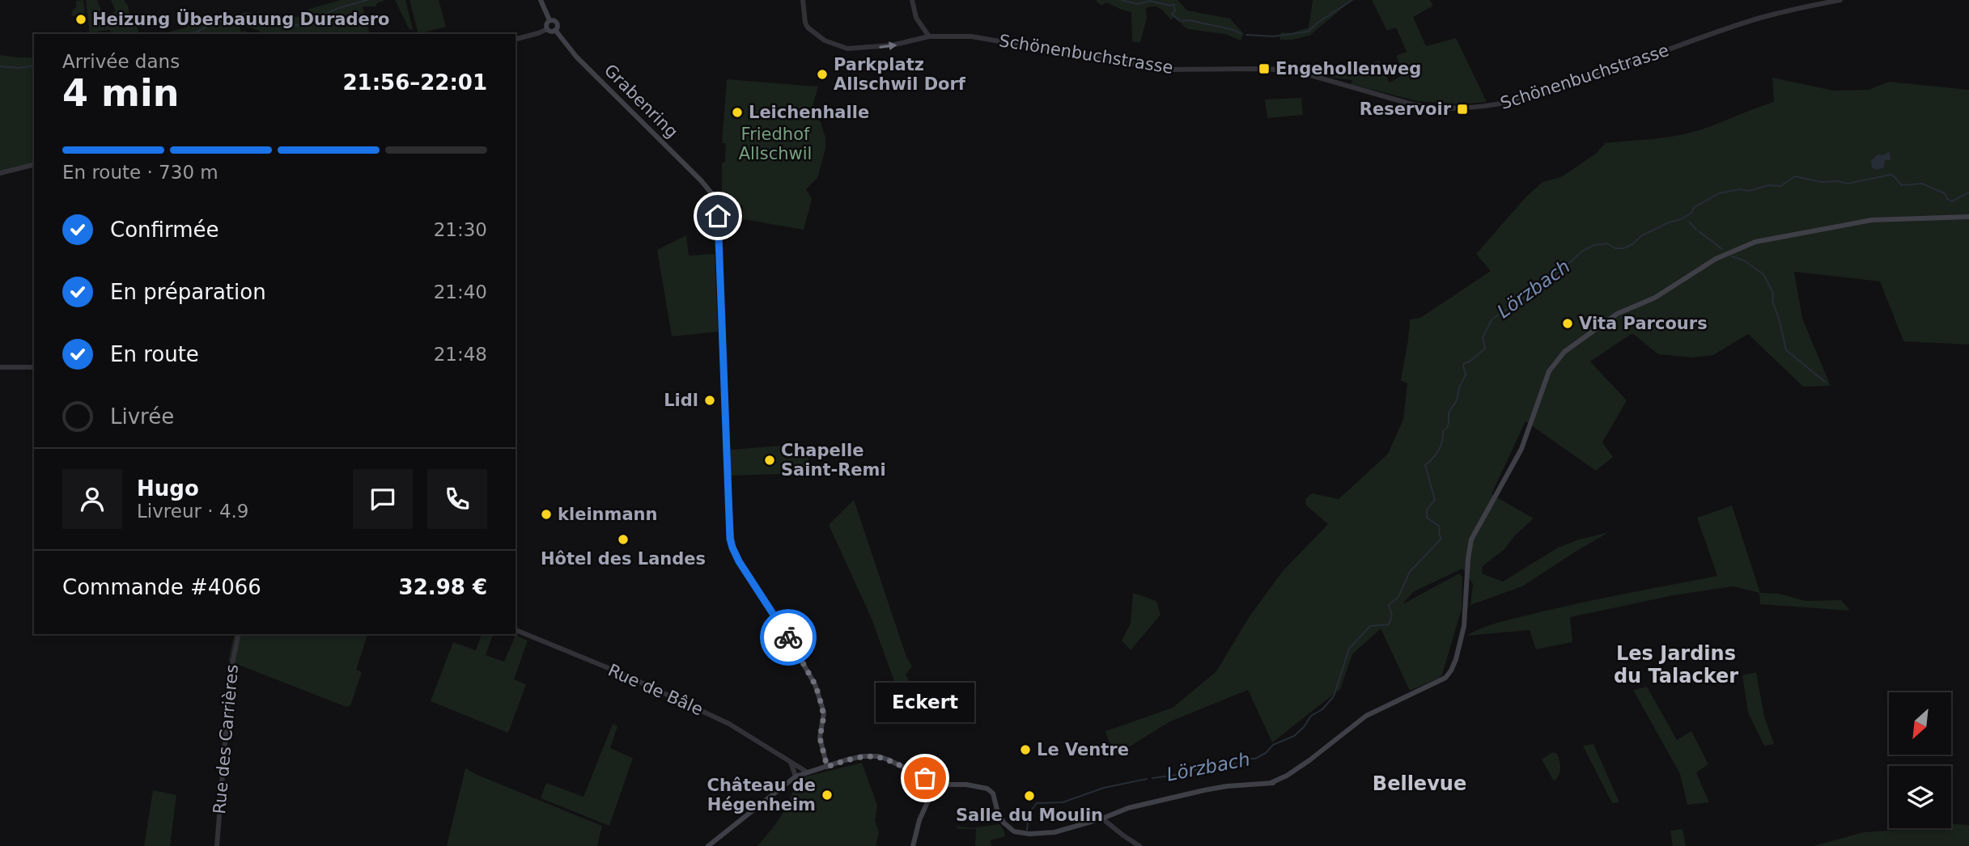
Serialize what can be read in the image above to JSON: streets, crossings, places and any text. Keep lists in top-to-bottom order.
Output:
{
  "streets": {
    "main road": ["Grabenring"],
    "street": ["Schönenbuchstrasse", "Rue de Bâle", "Rue des Carrières"]
  },
  "districts": ["Les Jardins du Talacker", "Bellevue"],
  "water": ["Lörzbach"],
  "parks": ["Friedhof Allschwil"],
  "places": {
    "other": [
      "Heizung Überbauung Duradero",
      "Parkplatz Allschwil Dorf",
      "Leichenhalle",
      "Vita Parcours",
      "Lidl",
      "Chapelle Saint-Remi",
      "kleinmann",
      "Hôtel des Landes",
      "Le Ventre",
      "Eckert",
      "Château de Hégenheim",
      "Salle du Moulin"
    ],
    "transit": ["Engehollenweg", "Reservoir"]
  },
  "north": "bottom left",
  "page": {
    "heading": ["4 min", "Arrivée dans", "21:56–22:01"],
    "panel": [
      "Hugo",
      "Livreur · 4.9",
      "Commande #4066",
      "32.98 €"
    ],
    "bar": "En route · 730 m",
    "list": [
      ["Confirmée", "21:30"],
      ["En préparation", "21:40"],
      ["En route", "21:48"],
      "Livrée"
    ],
    "bubble": "Eckert"
  }
}
